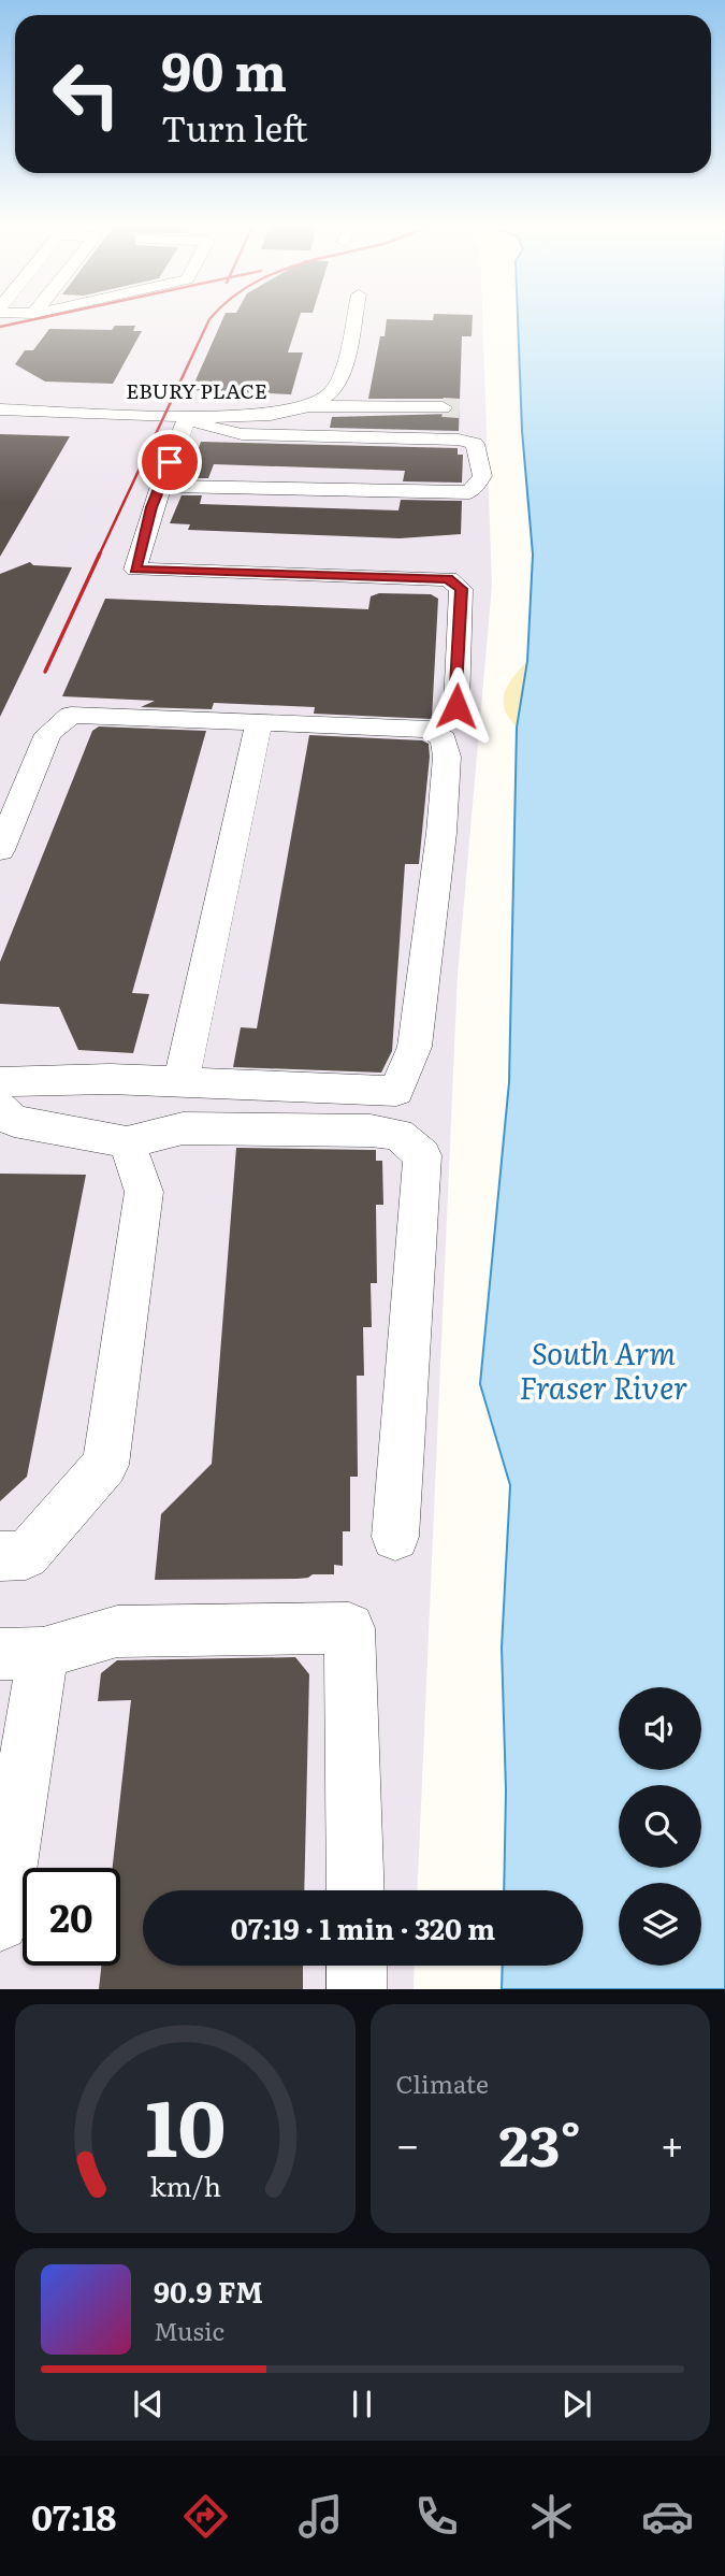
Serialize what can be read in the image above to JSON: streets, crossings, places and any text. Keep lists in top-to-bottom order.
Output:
{
  "streets": {
    "street": ["EBURY PLACE"]
  },
  "water": ["South Arm Fraser River"],
  "page": {
    "turn": ["90 m", "Turn left"],
    "limit": "20",
    "trip": "07:19 · 1 min · 320 m",
    "tile": "Climate",
    "heat": ["−", "23°", "+"],
    "song": ["90.9 FM", "Music"],
    "tabs": "07:18",
    "gauge": ["10", "km/h"]
  }
}
